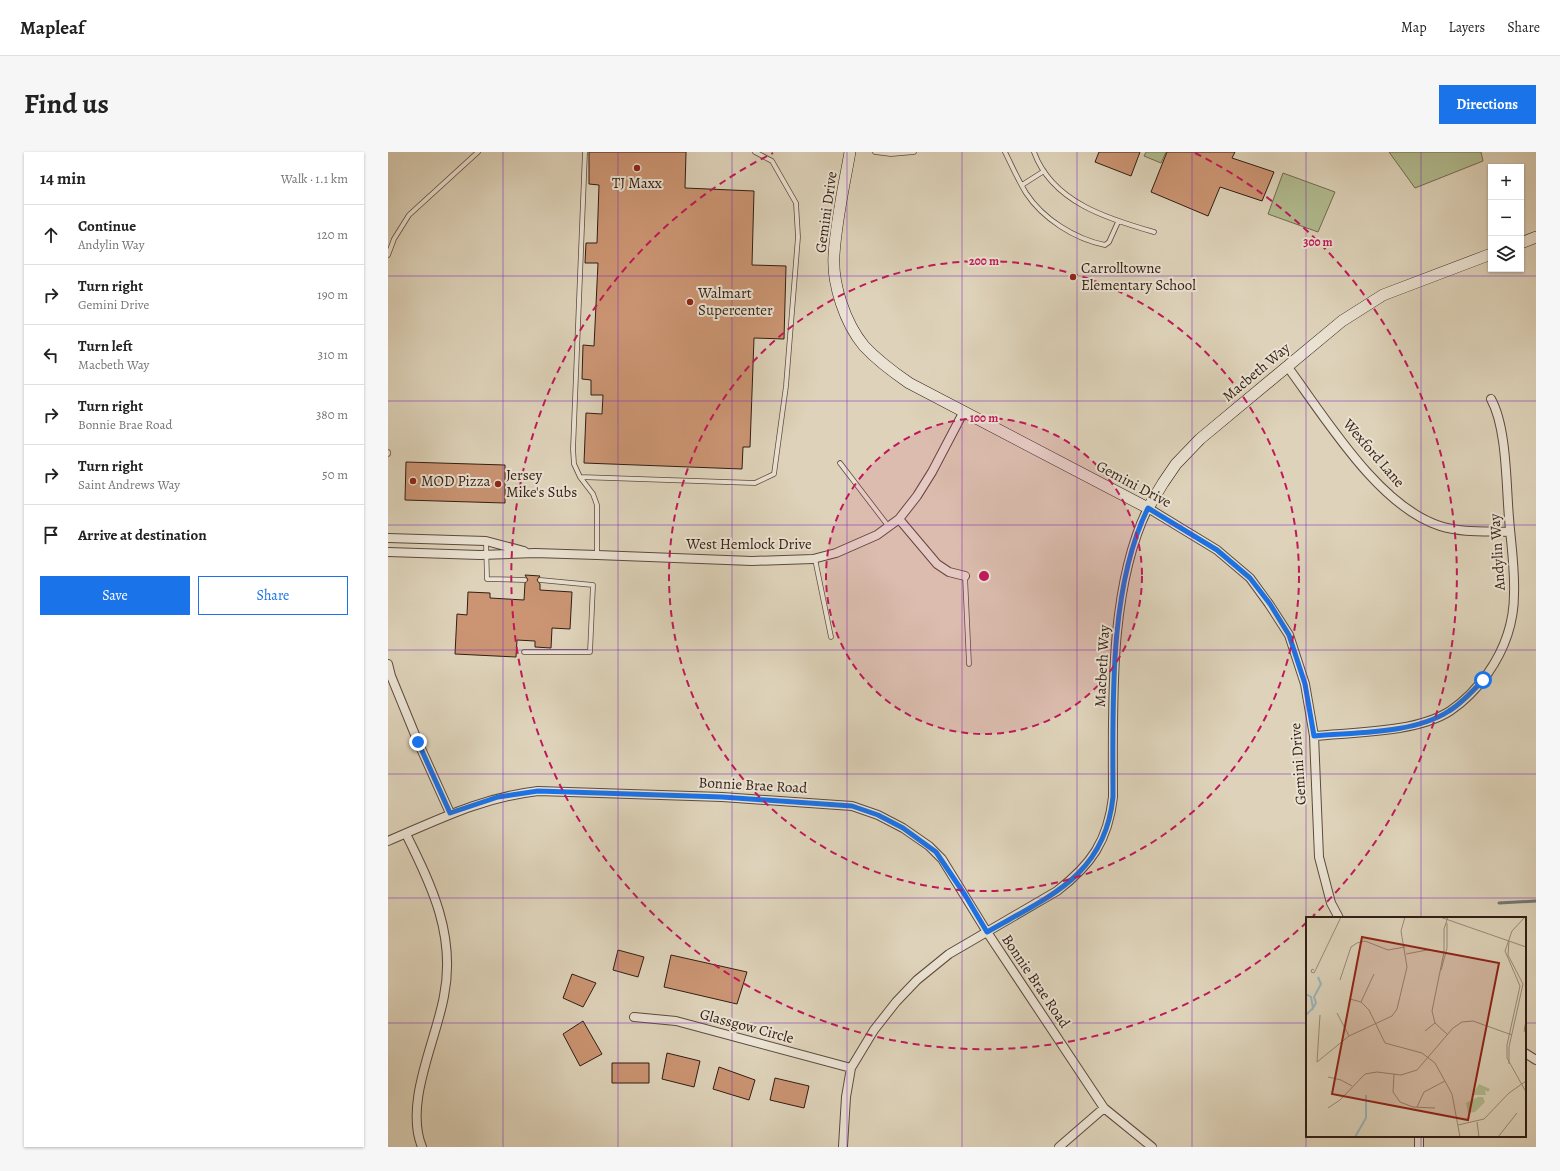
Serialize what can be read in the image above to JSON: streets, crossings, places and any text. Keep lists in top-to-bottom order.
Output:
{
  "streets": {
    "street": [
      "Gemini Drive",
      "Macbeth Way",
      "Wexford Lane",
      "West Hemlock Drive",
      "Andylin Way",
      "Bonnie Brae Road",
      "Glassgow Circle"
    ]
  },
  "crossings": [
    ["Gemini Drive", "Macbeth Way"],
    ["Gemini Drive", "West Hemlock Drive"],
    ["Gemini Drive", "Andylin Way"],
    ["Macbeth Way", "Wexford Lane"],
    ["Macbeth Way", "Bonnie Brae Road"],
    ["Macbeth Way", "Glassgow Circle"],
    ["Wexford Lane", "Andylin Way"]
  ],
  "places": [
    "TJ Maxx",
    "Carrolltowne Elementary School",
    "Walmart Supercenter",
    "MOD Pizza",
    "Jersey Mike's Subs"
  ],
  "page": {
    "header": "Mapleaf",
    "nav": ["Map", "Layers", "Share"],
    "title": "Find us",
    "buttons": [
      "Directions",
      ["Save", "Share"]
    ],
    "heading": ["14 min", "Walk · 1.1 km"],
    "map_buttons": ["+", "−"],
    "list": [
      ["Continue", "Andylin Way", "120 m"],
      ["Turn right", "Gemini Drive", "190 m"],
      ["Turn left", "Macbeth Way", "310 m"],
      ["Turn right", "Bonnie Brae Road", "380 m"],
      ["Turn right", "Saint Andrews Way", "50 m"],
      "Arrive at destination"
    ]
  },
  "rings": ["300 m", "200 m", "100 m"]
}
